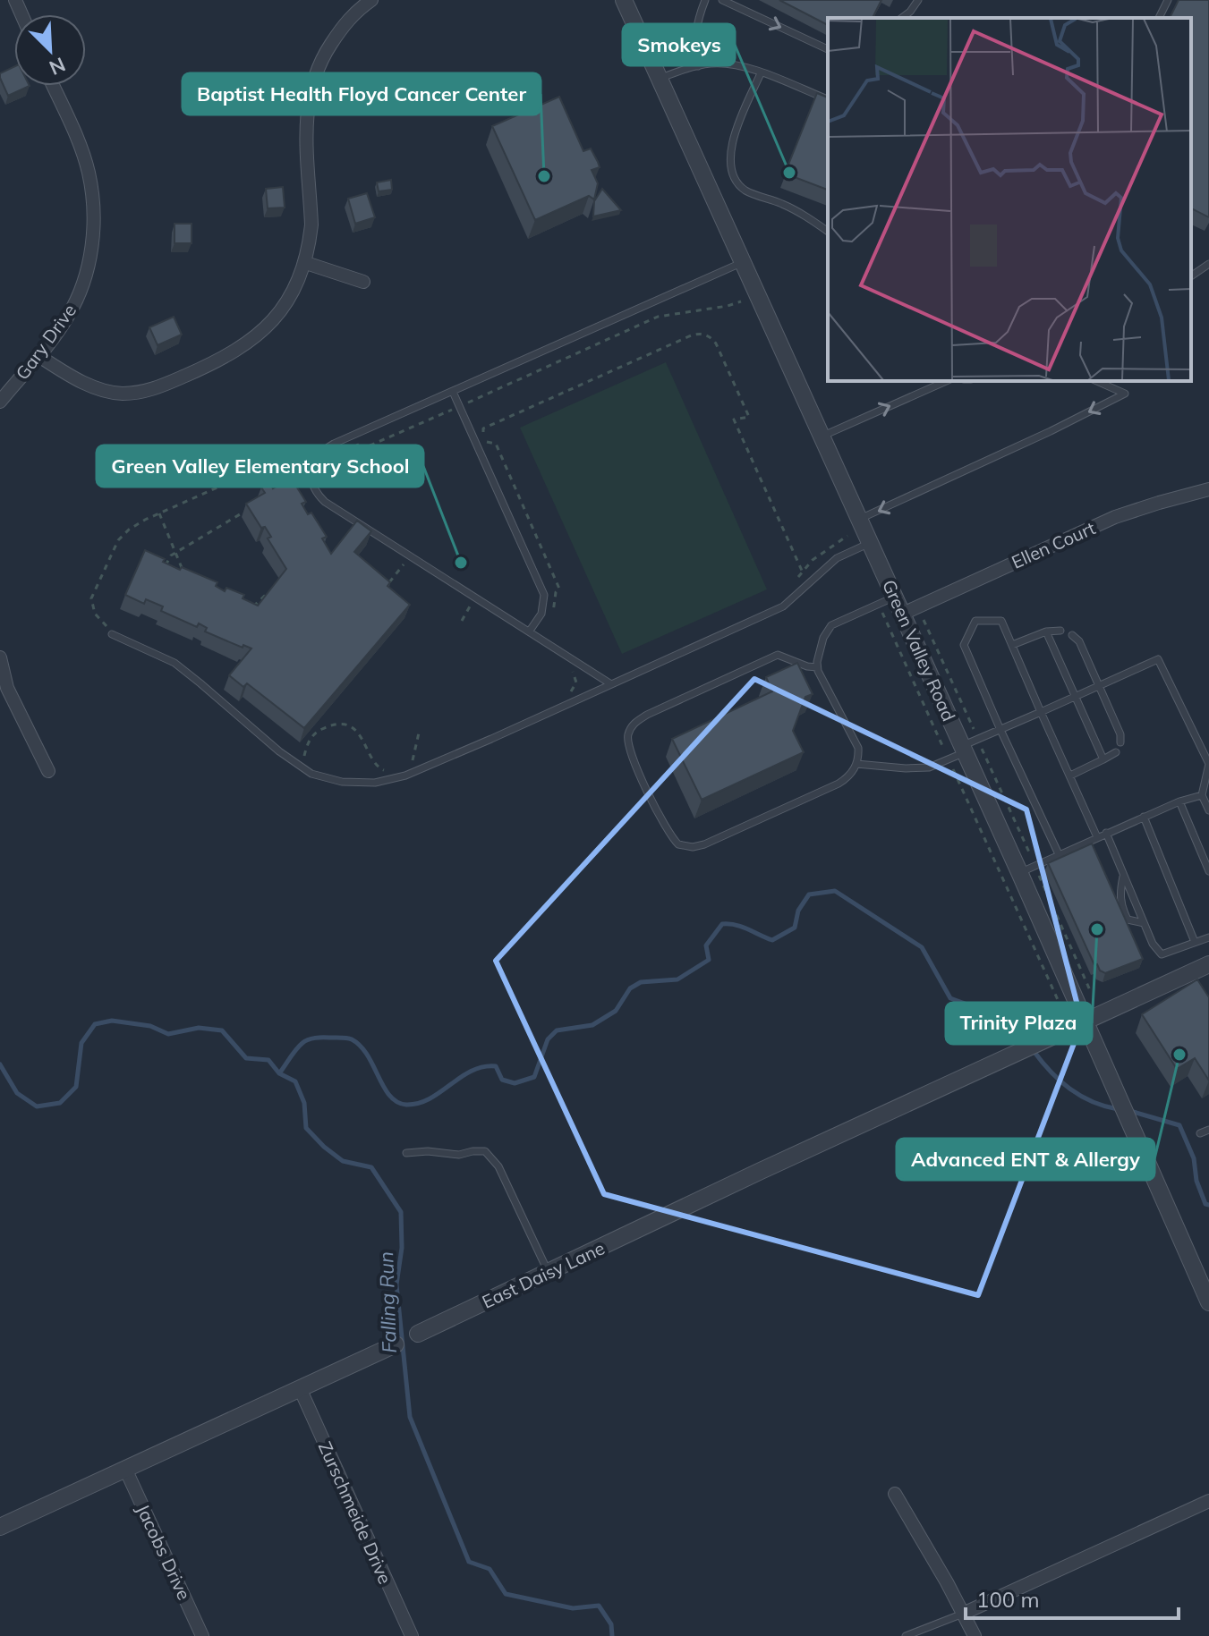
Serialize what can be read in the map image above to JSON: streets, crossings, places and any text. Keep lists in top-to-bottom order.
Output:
{
  "streets": {
    "street": [
      "Gary Drive",
      "Ellen Court",
      "Green Valley Road",
      "East Daisy Lane",
      "Zurschmeide Drive",
      "Jacobs Drive"
    ]
  },
  "crossings": [
    ["Ellen Court", "Green Valley Road"],
    ["Green Valley Road", "East Daisy Lane"],
    ["East Daisy Lane", "Zurschmeide Drive"],
    ["East Daisy Lane", "Jacobs Drive"]
  ],
  "water": ["Falling Run"],
  "places": [
    "Smokeys",
    "Baptist Health Floyd Cancer Center",
    "Green Valley Elementary School",
    "Trinity Plaza",
    "Advanced ENT & Allergy"
  ],
  "scale_bar": "100 m",
  "north": "bottom right"
}
